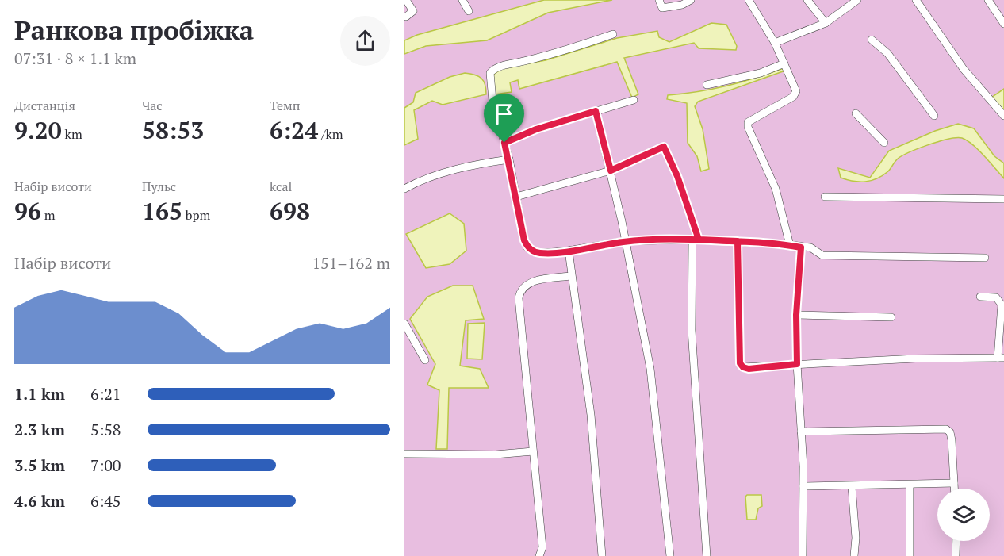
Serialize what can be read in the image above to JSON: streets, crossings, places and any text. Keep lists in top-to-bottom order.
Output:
{
  "page": {
    "heading": ["Ранкова пробіжка", "07:31 · 8 × 1.1 km"],
    "stats": [
      ["Дистанція", "9.20 km"],
      ["Час", "58:53"],
      ["Темп", "6:24 /km"],
      ["Набір висоти", "96 m"],
      ["Пульс", "165 bpm"],
      ["kcal", "698"]
    ],
    "chart": ["Набір висоти", "151–162 m"],
    "list": [
      {
        "name": "1.1 km",
        "note": "6:21"
      },
      {
        "name": "2.3 km",
        "note": "5:58"
      },
      {
        "name": "3.5 km",
        "note": "7:00"
      },
      {
        "name": "4.6 km",
        "note": "6:45"
      }
    ]
  }
}
